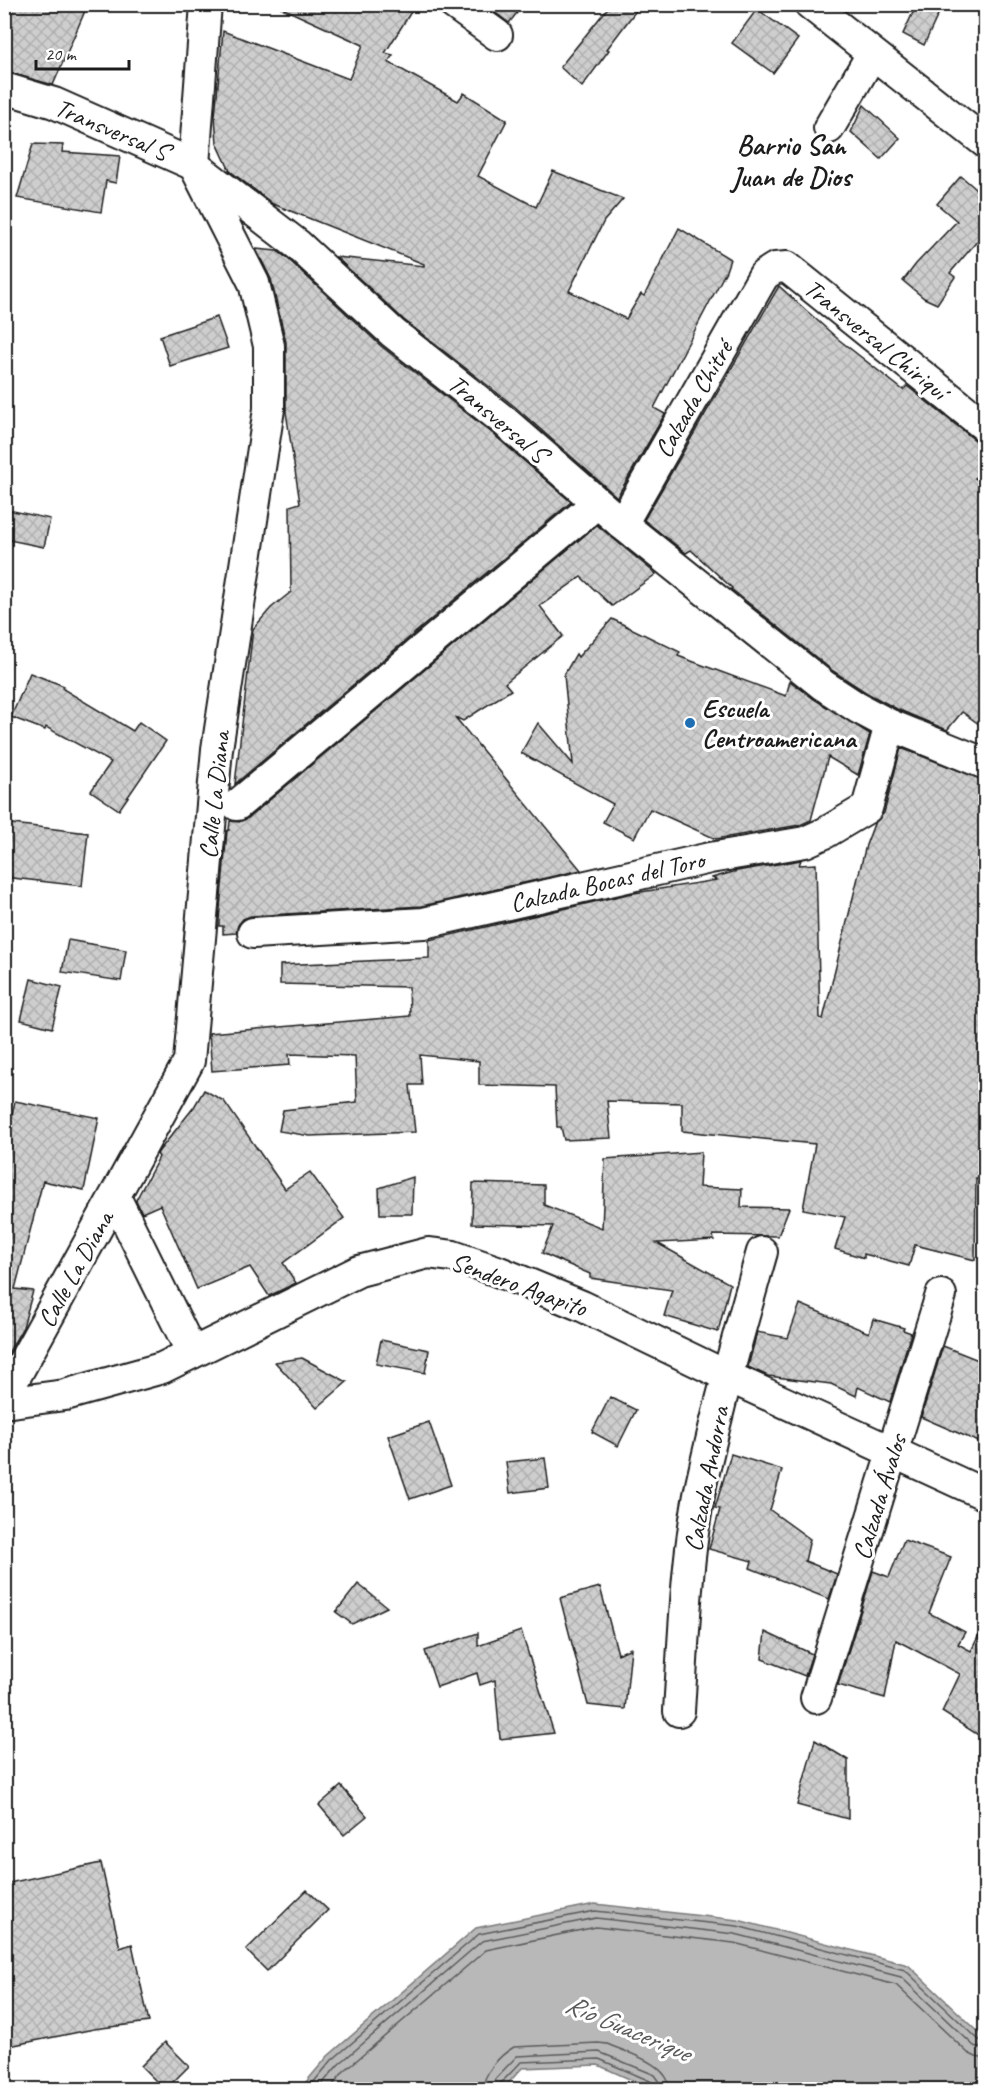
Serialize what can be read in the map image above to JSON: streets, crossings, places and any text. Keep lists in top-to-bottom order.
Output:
{
  "streets": {
    "street": [
      "Transversal S",
      "Transversal Chiriquí",
      "Calzada Chitré",
      "Calle La Diana",
      "Calzada Bocas del Toro",
      "Sendero Agapito",
      "Calzada Andorra",
      "Calzada Ávalos"
    ]
  },
  "crossings": [
    ["Transversal S", "Calzada Chitré"],
    ["Transversal S", "Calle La Diana"],
    ["Transversal S", "Calzada Bocas del Toro"],
    ["Transversal Chiriquí", "Calzada Chitré"],
    ["Sendero Agapito", "Calzada Andorra"],
    ["Sendero Agapito", "Calzada Ávalos"]
  ],
  "districts": ["Barrio San Juan de Dios"],
  "water": ["Río Guacerique"],
  "places": ["Escuela Centroamericana"],
  "scale_bar": "20 m"
}
